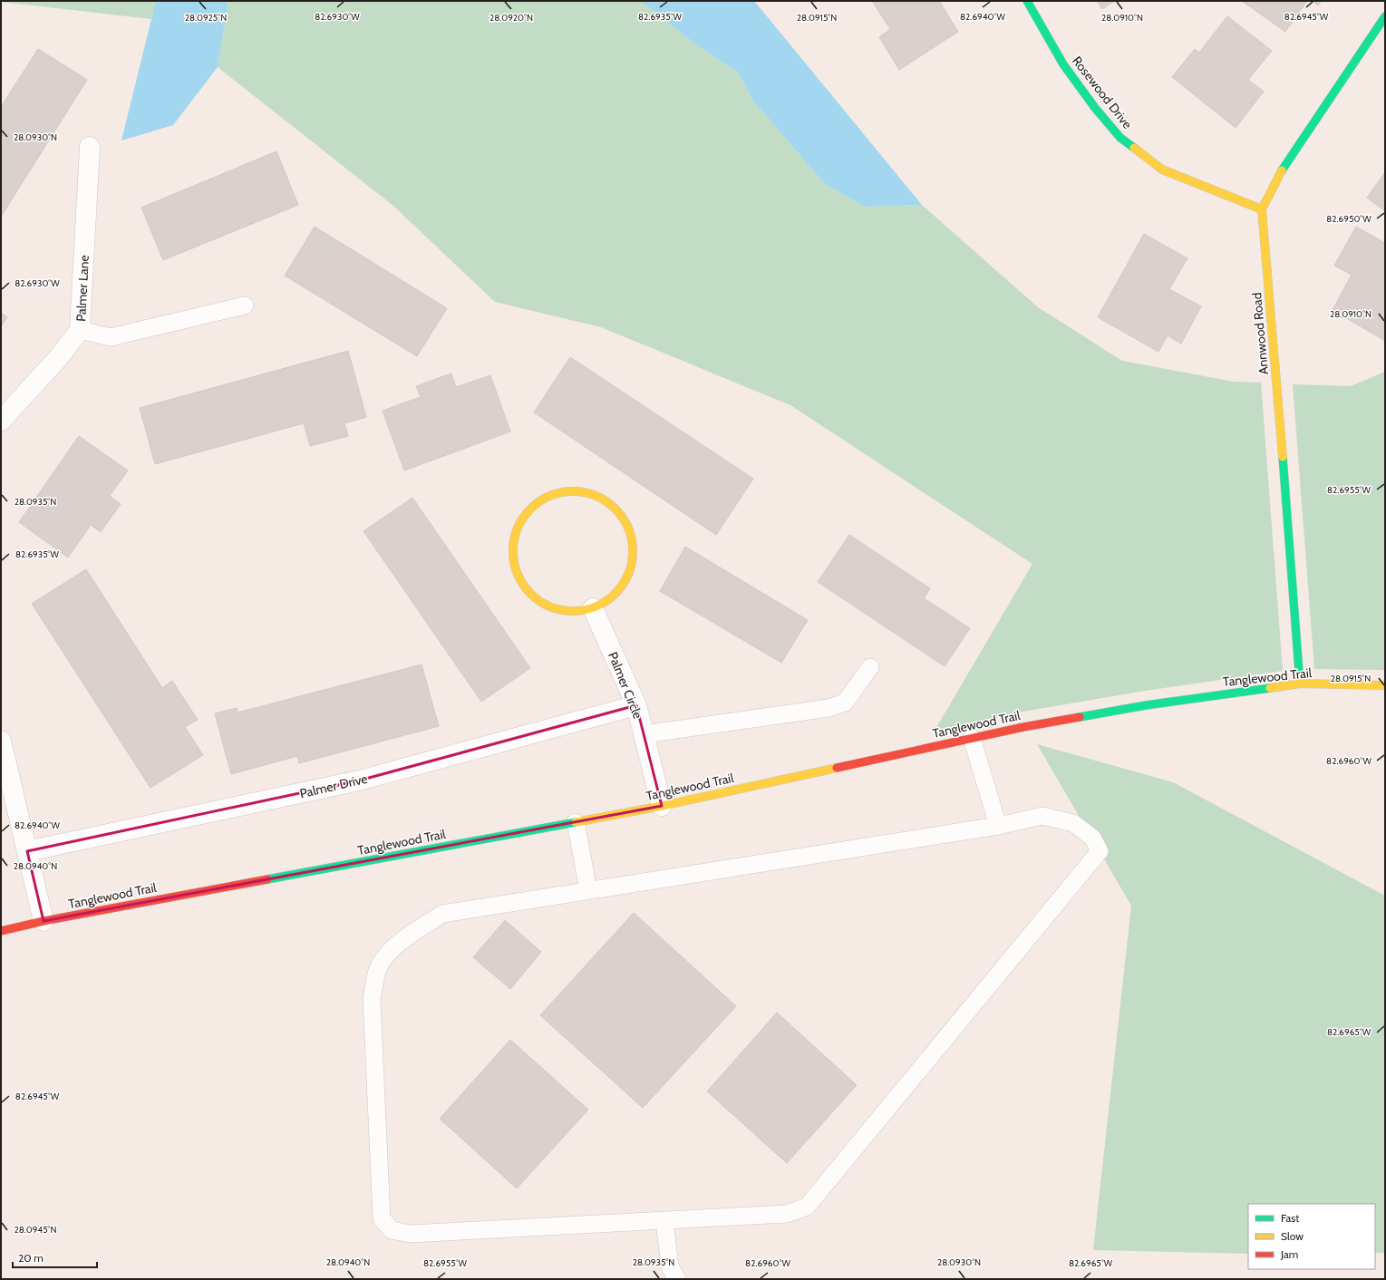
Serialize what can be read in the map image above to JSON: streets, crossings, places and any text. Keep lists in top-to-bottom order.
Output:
{
  "streets": {
    "street": [
      "Rosewood Drive",
      "Palmer Lane",
      "Annwood Road",
      "Tanglewood Trail",
      "Palmer Circle",
      "Palmer Drive"
    ]
  },
  "crossings": [
    ["Rosewood Drive", "Annwood Road"],
    ["Annwood Road", "Tanglewood Trail"],
    ["Tanglewood Trail", "Palmer Circle"],
    ["Palmer Circle", "Palmer Drive"]
  ],
  "legend": ["Fast", "Slow", "Jam"],
  "scale_bar": "20 m",
  "coordinates": [
    "82.6930°W",
    "82.6935°W",
    "82.6940°W",
    "82.6945°W",
    "28.0925°N",
    "28.0920°N",
    "28.0915°N",
    "28.0910°N",
    "28.0930°N",
    "82.6950°W",
    "82.6955°W",
    "28.0935°N",
    "82.6960°W",
    "28.0940°N",
    "82.6965°W",
    "28.0945°N"
  ]
}
